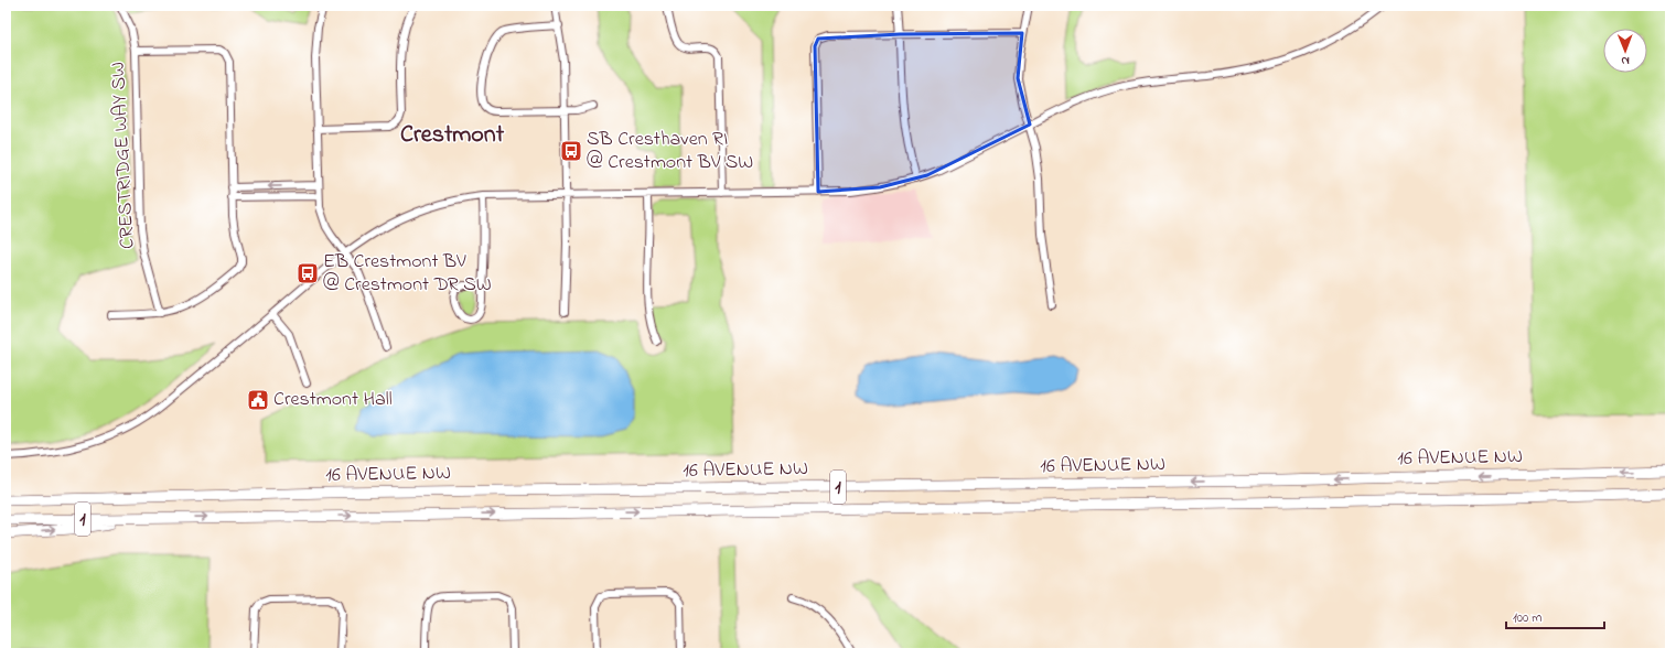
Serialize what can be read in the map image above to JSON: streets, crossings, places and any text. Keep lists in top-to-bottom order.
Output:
{
  "streets": {
    "highway": ["16 AVENUE NW", "1"],
    "street": ["CRESTRIDGE WAY SW"]
  },
  "districts": ["Crestmont"],
  "places": {
    "bus stop": ["SB Cresthaven RI @ Crestmont BV SW", "EB Crestmont BV @ Crestmont DR SW"],
    "public building": ["Crestmont Hall"]
  },
  "scale_bar": "100 m",
  "north": "bottom"
}
